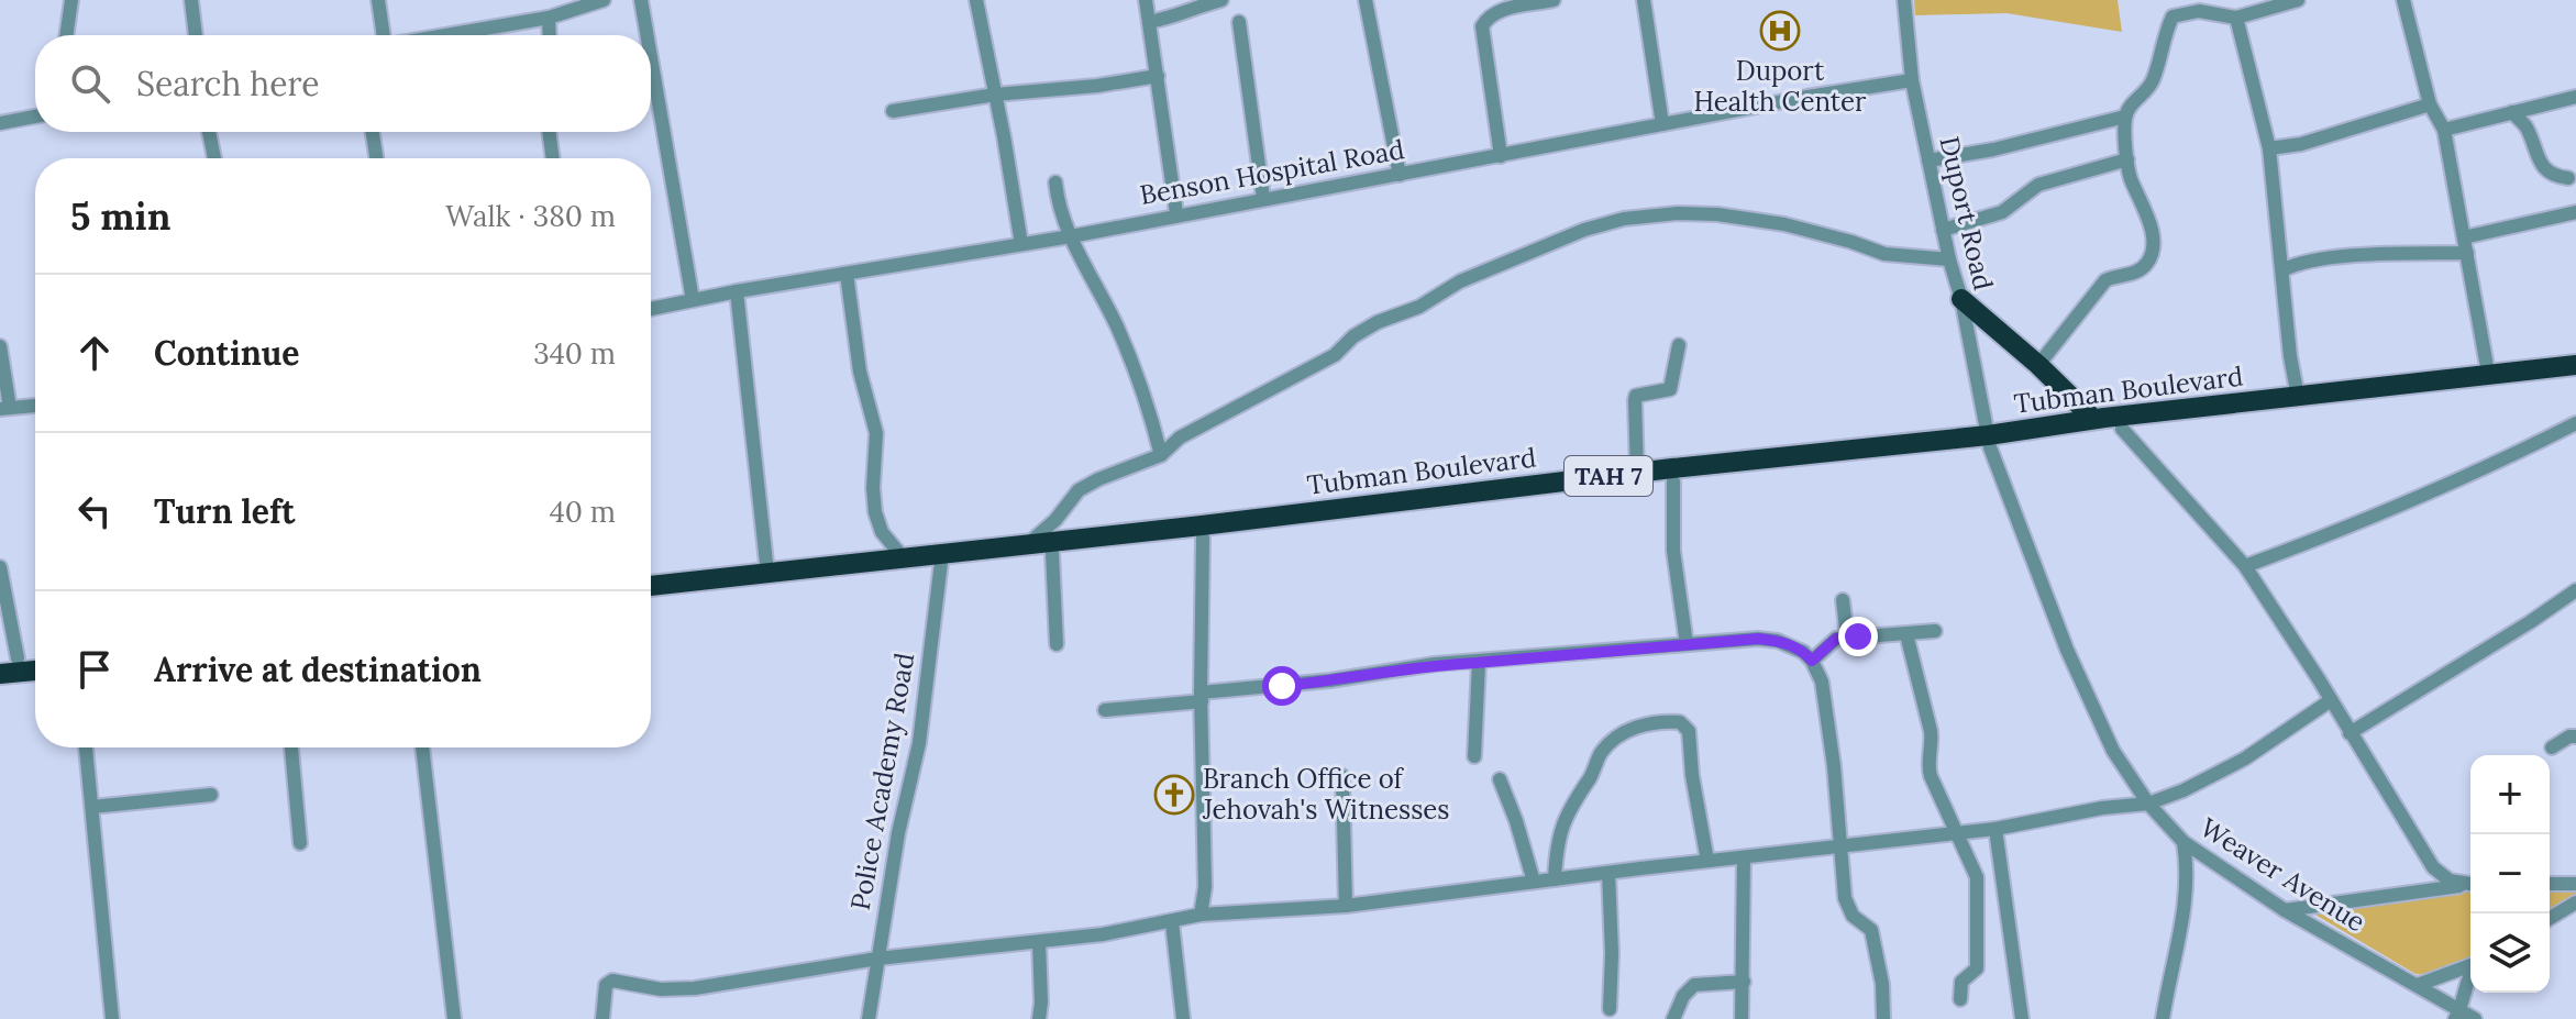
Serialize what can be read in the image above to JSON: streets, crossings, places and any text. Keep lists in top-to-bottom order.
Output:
{
  "streets": {
    "highway": ["Tubman Boulevard", "TAH 7"],
    "street": [
      "Benson Hospital Road",
      "Duport Road",
      "Police Academy Road",
      "Weaver Avenue"
    ]
  },
  "crossings": [
    ["Benson Hospital Road", "Duport Road"],
    ["Duport Road", "Tubman Boulevard"],
    ["Duport Road", "Weaver Avenue"],
    ["Tubman Boulevard", "Police Academy Road"],
    ["Tubman Boulevard", "Weaver Avenue"]
  ],
  "places": {
    "hospital": ["Duport Health Center"],
    "church": ["Branch Office of Jehovah's Witnesses"]
  },
  "page": {
    "search": "Search here",
    "heading": ["5 min", "Walk · 380 m"],
    "list": [
      ["Continue", "340 m"],
      ["Turn left", "40 m"],
      "Arrive at destination"
    ],
    "map_buttons": ["+", "−"]
  }
}
